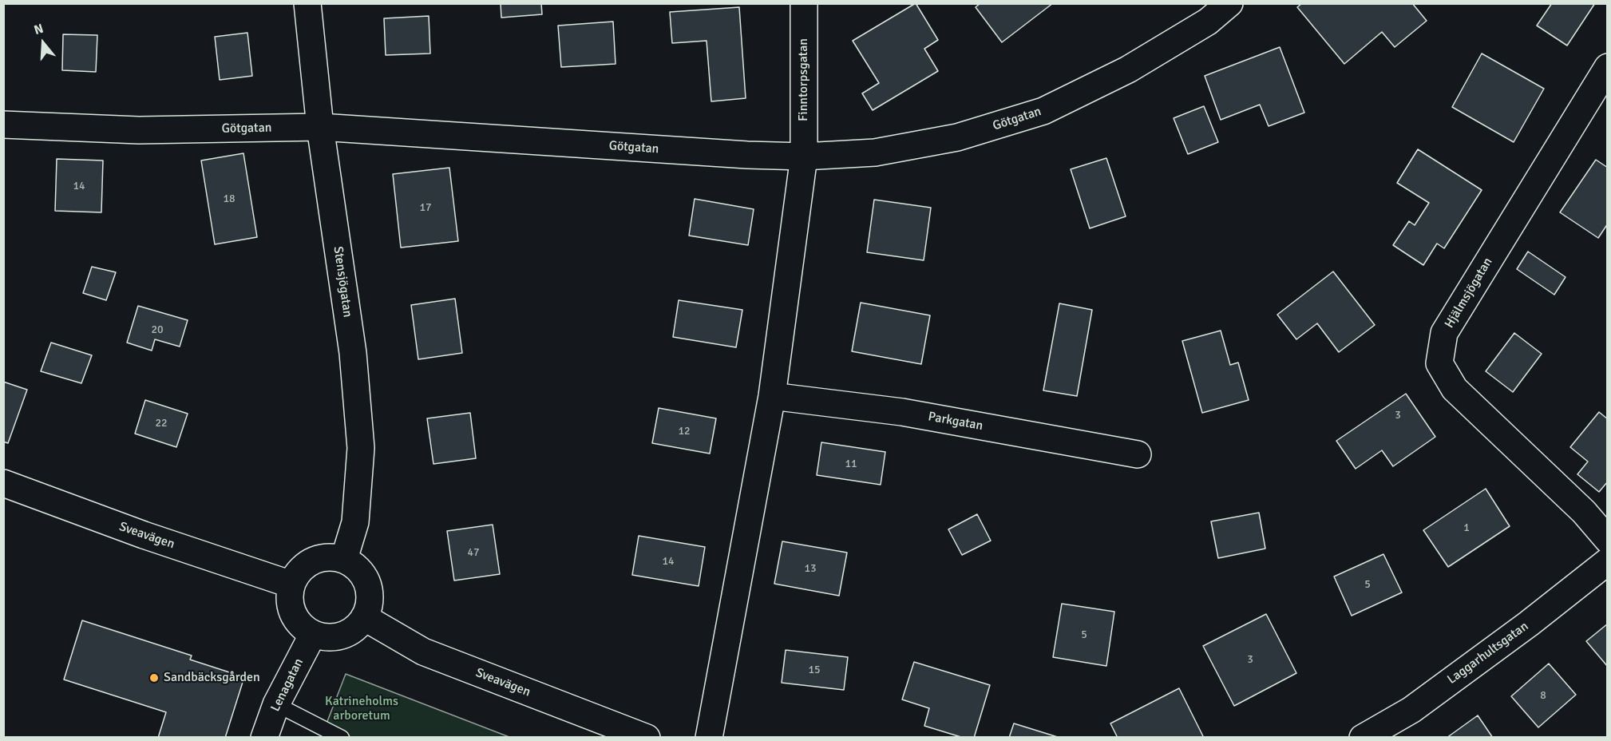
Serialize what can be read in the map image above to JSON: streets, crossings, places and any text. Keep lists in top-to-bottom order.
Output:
{
  "streets": {
    "street": [
      "Finntorpsgatan",
      "Götgatan",
      "Stensjögatan",
      "Hjälmsjögatan",
      "Parkgatan",
      "Sveavägen",
      "Laggarhultsgatan",
      "Lenagatan"
    ]
  },
  "crossings": [
    ["Finntorpsgatan", "Götgatan"],
    ["Götgatan", "Stensjögatan"],
    ["Stensjögatan", "Sveavägen"],
    ["Stensjögatan", "Lenagatan"],
    ["Sveavägen", "Lenagatan"]
  ],
  "parks": ["Katrineholms arboretum"],
  "places": ["Sandbäcksgården"],
  "house_numbers": [
    "14",
    "18",
    "17",
    "20",
    "3",
    "22",
    "12",
    "11",
    "1",
    "47",
    "14",
    "13",
    "5",
    "5",
    "3",
    "15",
    "8"
  ],
  "north": "top"
}
